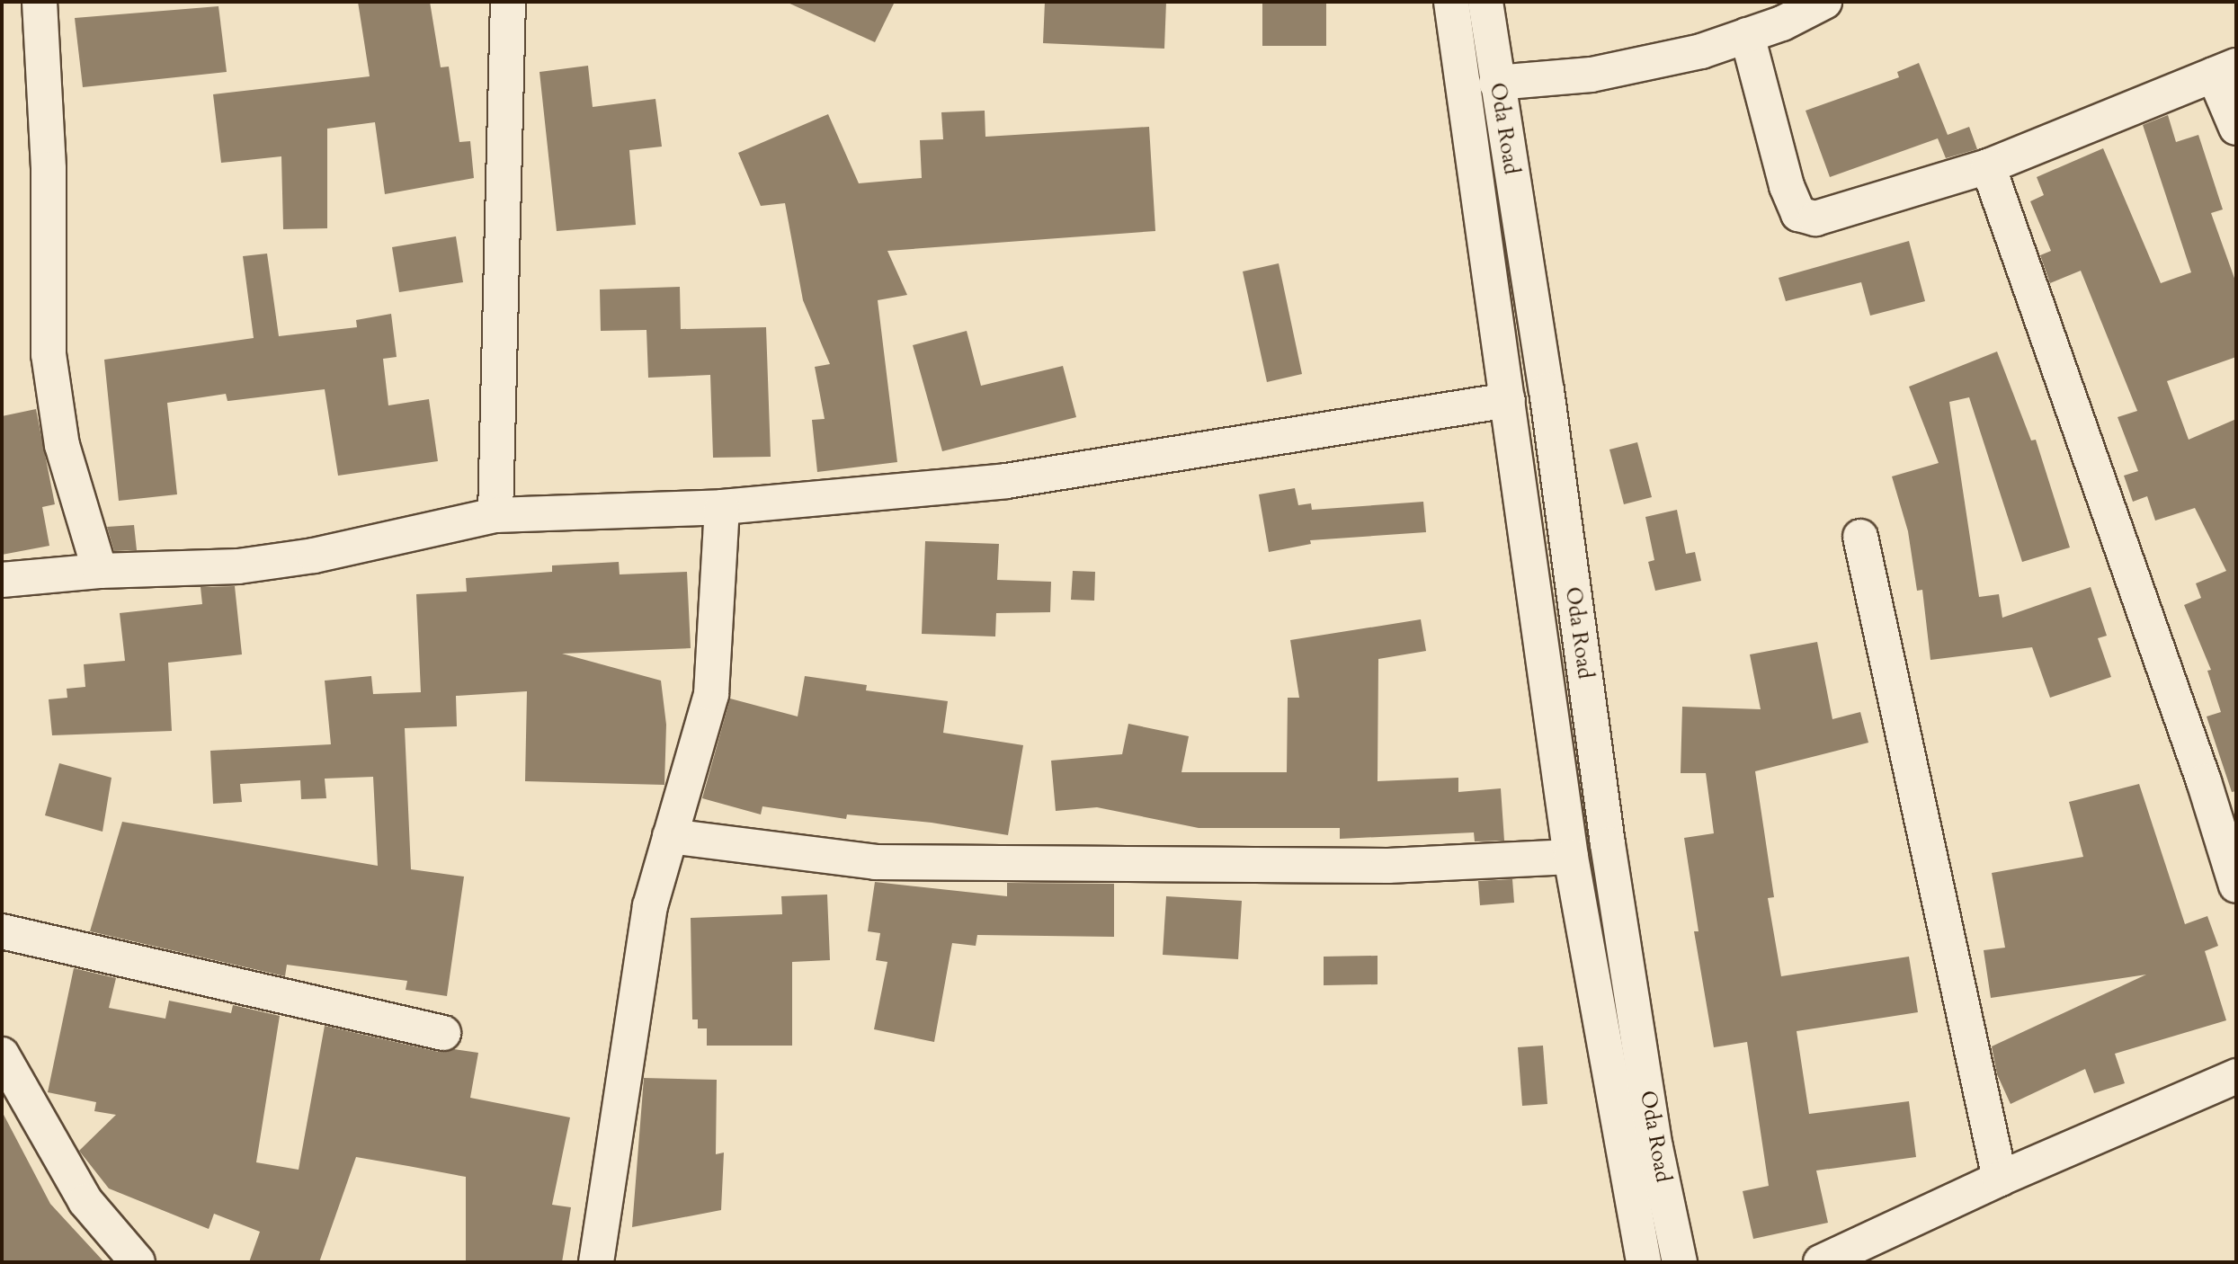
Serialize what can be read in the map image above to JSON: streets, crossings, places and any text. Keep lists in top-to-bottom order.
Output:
{
  "streets": {
    "street": ["Oda Road"]
  }
}
